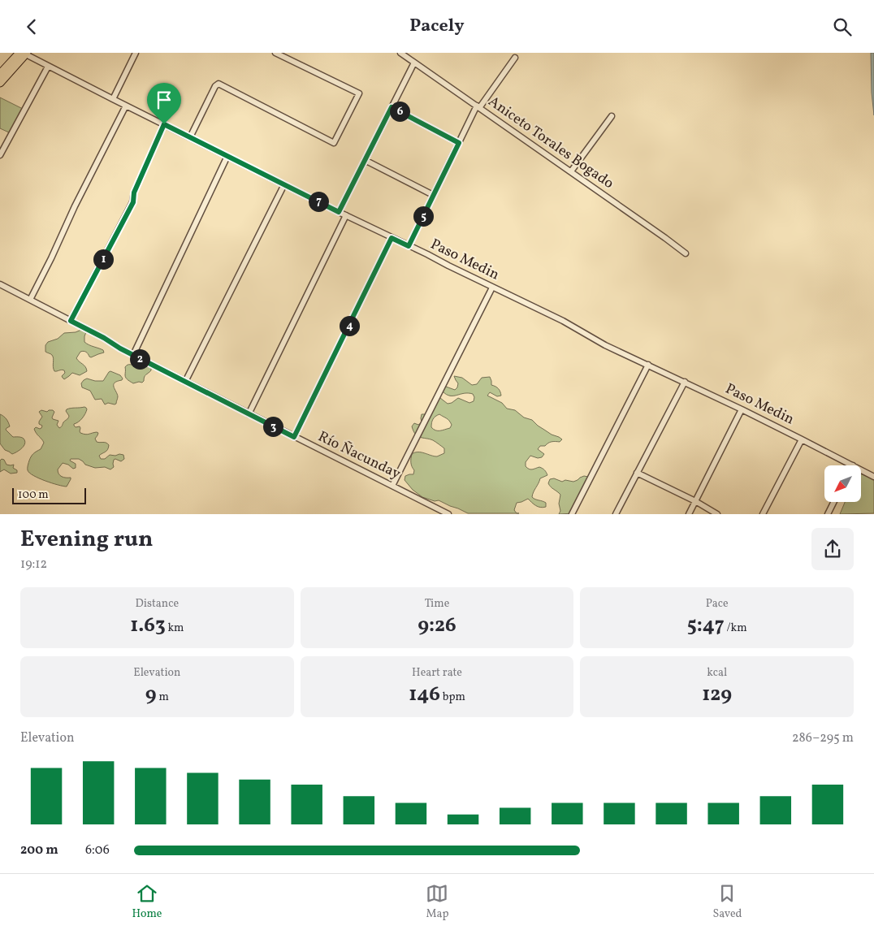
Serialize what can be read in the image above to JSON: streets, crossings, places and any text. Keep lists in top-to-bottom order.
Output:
{
  "streets": {
    "street": ["Aniceto Torales Bogado", "Paso Medin", "Río Ñacunday"]
  },
  "scale_bar": "100 m",
  "north": "bottom left",
  "page": {
    "header": "Pacely",
    "pins": [
      "6",
      "7",
      "5",
      "1",
      "4",
      "2",
      "3"
    ],
    "scale": "100 m",
    "heading": ["Evening run", "19:12"],
    "stats": [
      ["Distance", "1.63 km"],
      ["Time", "9:26"],
      ["Pace", "5:47 /km"],
      ["Elevation", "9 m"],
      ["Heart rate", "146 bpm"],
      ["kcal", "129"]
    ],
    "chart": ["Elevation", "286–295 m"],
    "list": [
      {
        "name": "200 m",
        "note": "6:06"
      }
    ],
    "tabs": ["Home", "Map", "Saved"]
  }
}
